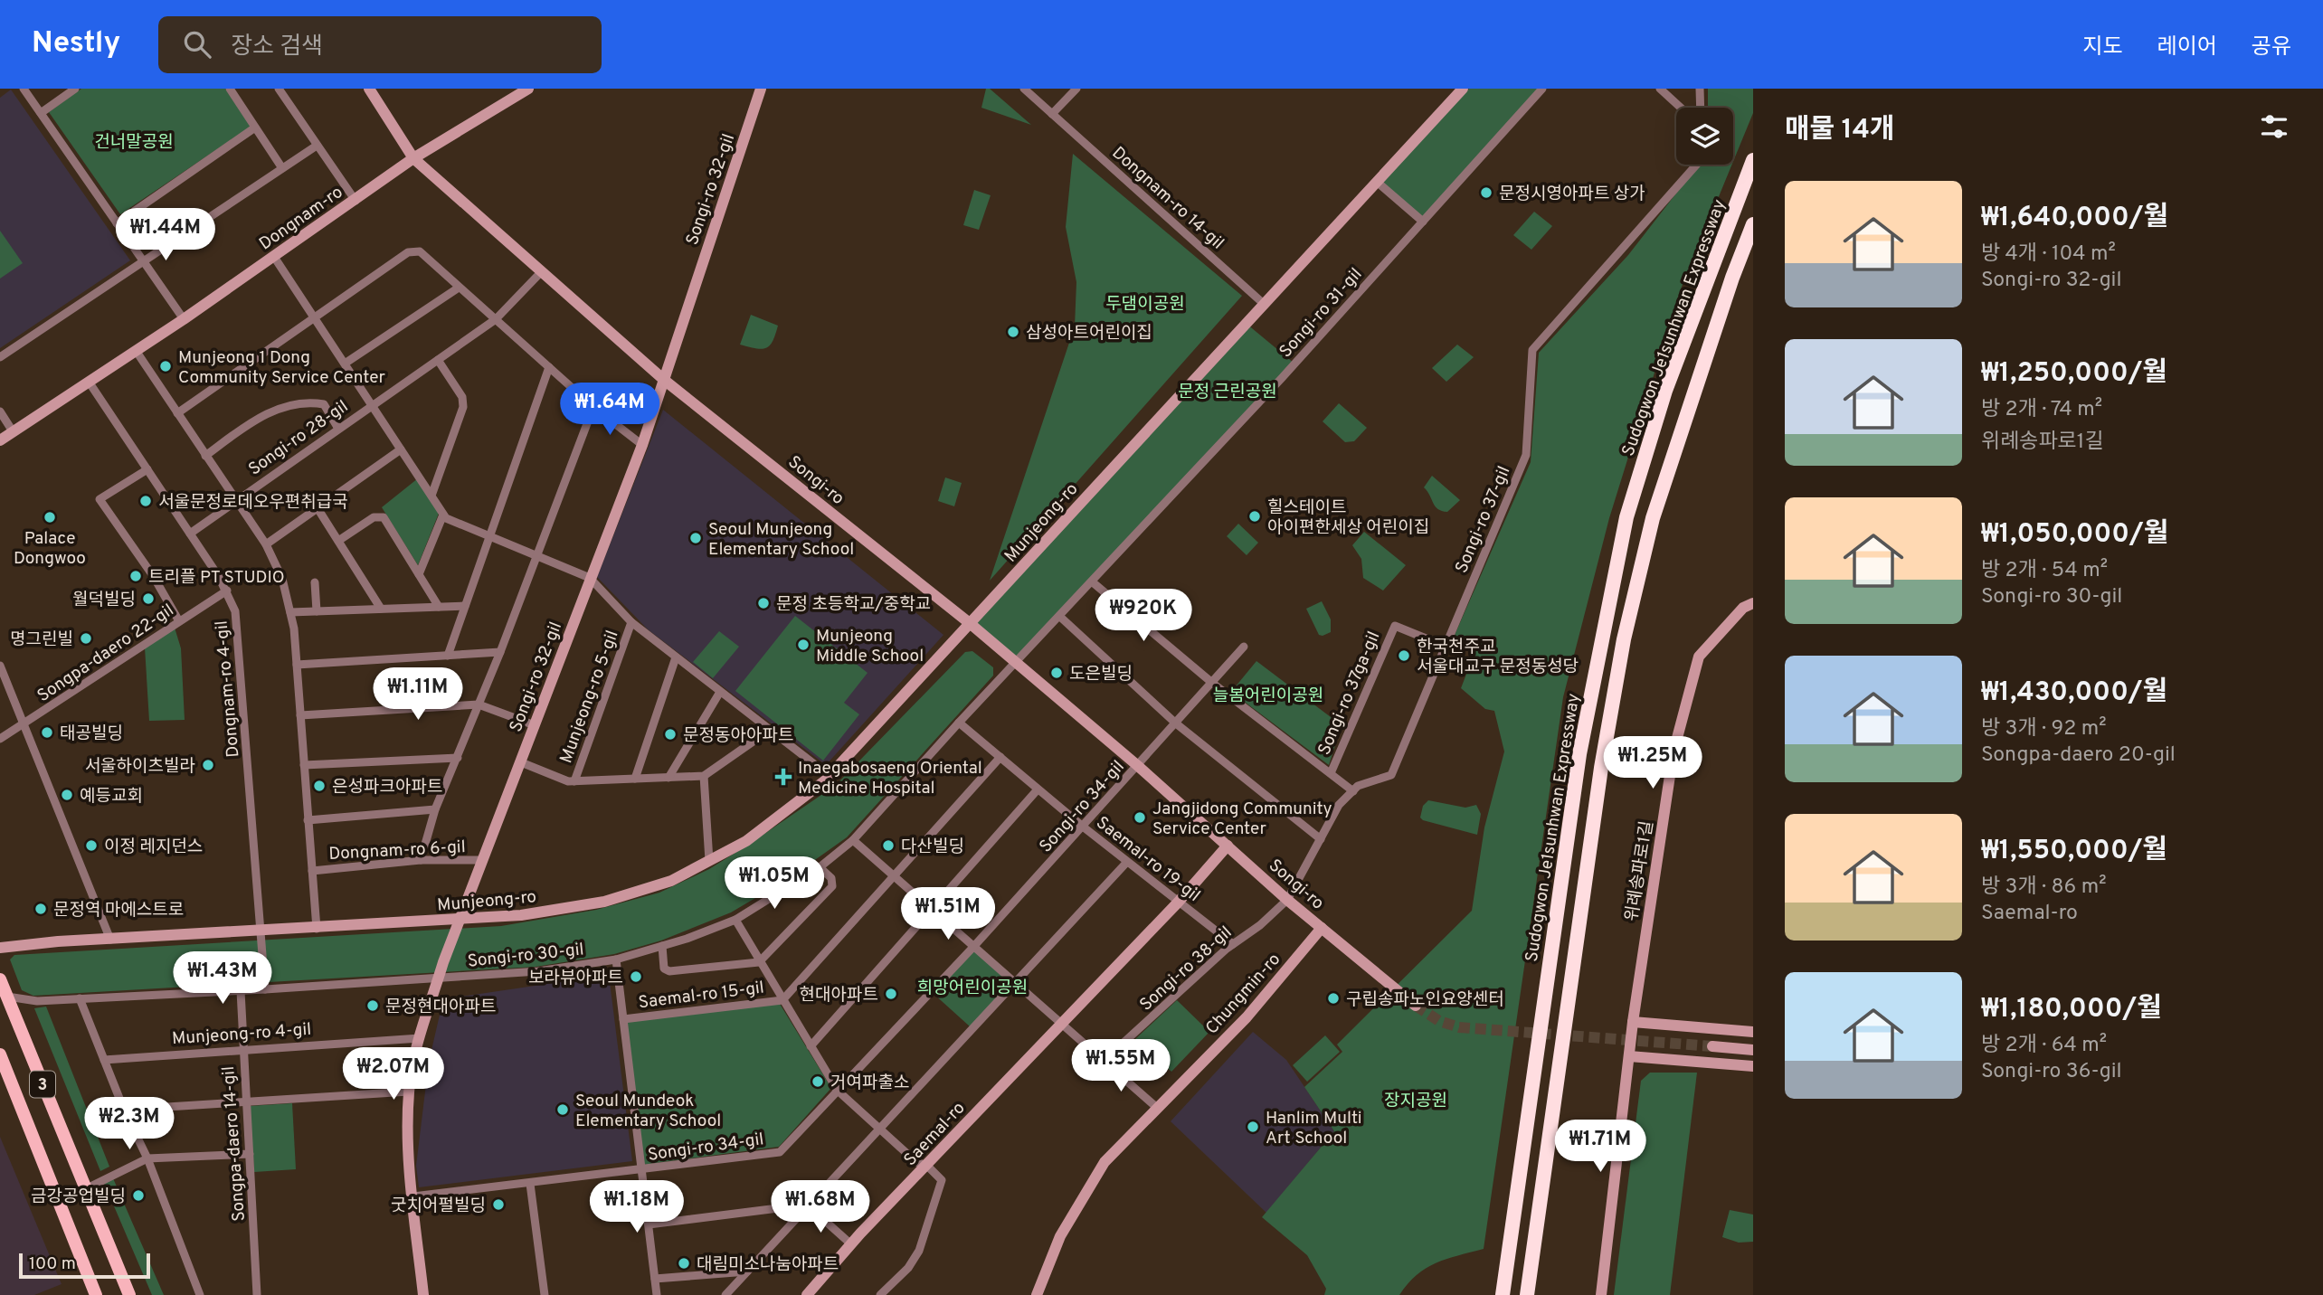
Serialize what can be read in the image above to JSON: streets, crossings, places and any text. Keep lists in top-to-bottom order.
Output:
{
  "streets": {
    "highway": ["Sudogwon Je1sunhwan Expressway"],
    "main road": ["3"],
    "street": [
      "Songi-ro 32-gil",
      "Dongnam-ro 14-gil",
      "Dongnam-ro",
      "Songi-ro 31-gil",
      "Songi-ro 28-gil",
      "Songi-ro",
      "Songi-ro 37-gil",
      "Munjeong-ro",
      "Songpa-daero 22-gil",
      "Dongnam-ro 4-gil",
      "Songi-ro 37ga-gil",
      "Munjeong-ro 5-gil",
      "Songi-ro 34-gil",
      "Dongnam-ro 6-gil",
      "Saemal-ro 19-gil",
      "위례송파로1길",
      "Songi-ro 30-gil",
      "Songi-ro 38-gil",
      "Chungmin-ro",
      "Saemal-ro 15-gil",
      "Munjeong-ro 4-gil",
      "Saemal-ro",
      "Songpa-daero 14-gil"
    ]
  },
  "crossings": [
    ["Songi-ro 32-gil", "Songi-ro"],
    ["Songi-ro 32-gil", "Munjeong-ro"],
    ["Songi-ro 32-gil", "Munjeong-ro 5-gil"],
    ["Songi-ro 32-gil", "Dongnam-ro 6-gil"],
    ["Dongnam-ro 14-gil", "Munjeong-ro"],
    ["Dongnam-ro", "Songi-ro"],
    ["Dongnam-ro", "Dongnam-ro 4-gil"],
    ["Dongnam-ro", "Dongnam-ro 6-gil"],
    ["Songi-ro 31-gil", "Songi-ro"],
    ["Songi-ro 31-gil", "Songi-ro 30-gil"],
    ["Songi-ro 28-gil", "Songi-ro"],
    ["Songi-ro 28-gil", "Dongnam-ro 4-gil"],
    ["Songi-ro 28-gil", "Dongnam-ro 6-gil"],
    ["Songi-ro", "Songi-ro 37-gil"],
    ["Songi-ro", "Munjeong-ro"],
    ["Songi-ro", "Songi-ro 34-gil"],
    ["Songi-ro", "Songi-ro 30-gil"],
    ["Songi-ro", "Songi-ro 38-gil"],
    ["Songi-ro", "Chungmin-ro"],
    ["Songi-ro", "Saemal-ro"],
    ["Songi-ro 37-gil", "Songi-ro 37ga-gil"],
    ["Songi-ro 37-gil", "Songi-ro 38-gil"],
    ["Munjeong-ro", "Dongnam-ro 4-gil"],
    ["Munjeong-ro", "Munjeong-ro 5-gil"],
    ["Munjeong-ro", "Dongnam-ro 6-gil"],
    ["Songpa-daero 22-gil", "Dongnam-ro 4-gil"],
    ["Songi-ro 34-gil", "Saemal-ro 19-gil"],
    ["Songi-ro 34-gil", "Saemal-ro 15-gil"],
    ["Saemal-ro 19-gil", "Songi-ro 30-gil"],
    ["Saemal-ro 19-gil", "Songi-ro 38-gil"],
    ["Saemal-ro 19-gil", "Saemal-ro 15-gil"],
    ["Saemal-ro 19-gil", "Saemal-ro"],
    ["Songi-ro 30-gil", "Saemal-ro 15-gil"],
    ["Songi-ro 30-gil", "3"],
    ["Songi-ro 30-gil", "Songpa-daero 14-gil"],
    ["Saemal-ro 15-gil", "Saemal-ro"],
    ["Munjeong-ro 4-gil", "Songpa-daero 14-gil"]
  ],
  "parks": [
    "건너말공원",
    "두댐이공원",
    "문정 근린공원",
    "늘봄어린이공원",
    "희망어린이공원",
    "장지공원"
  ],
  "places": {
    "other": [
      "문정시영아파트 상가",
      "삼성아트어린이집",
      "Munjeong 1 Dong Community Service Center",
      "서울문정로데오우편취급국",
      "힐스테이트 아이편한세상 어린이집",
      "Palace Dongwoo",
      "Seoul Munjeong Elementary School",
      "트리플 PT STUDIO",
      "월덕빌딩",
      "문정 초등학교/중학교",
      "명그린빌",
      "Munjeong Middle School",
      "한국천주교 서울대교구 문정동성당",
      "도은빌딩",
      "태공빌딩",
      "문정동아아파트",
      "서울하이츠빌라",
      "은성파크아파트",
      "예등교회",
      "Jangjidong Community Service Center",
      "이정 레지던스",
      "다산빌딩",
      "문정역 마에스트로",
      "보라뷰아파트",
      "현대아파트",
      "구립송파노인요양센터",
      "문정현대아파트",
      "거여파출소",
      "Seoul Mundeok Elementary School",
      "Hanlim Multi Art School",
      "금강공업빌딩",
      "굿치어펄빌딩",
      "대림미소나눔아파트"
    ],
    "health": ["Inaegabosaeng Oriental Medicine Hospital"]
  },
  "scale_bar": "100 m",
  "page": {
    "header": "Nestly",
    "search": "장소 검색",
    "nav": ["지도", "레이어", "공유"],
    "heading": "매물 14개",
    "list": [
      {
        "name": "₩1,640,000/월",
        "note": "방 4개 · 104 m² · Songi-ro 32-gil"
      },
      {
        "name": "₩1,250,000/월",
        "note": "방 2개 · 74 m² · 위례송파로1길"
      },
      {
        "name": "₩1,050,000/월",
        "note": "방 2개 · 54 m² · Songi-ro 30-gil"
      },
      {
        "name": "₩1,430,000/월",
        "note": "방 3개 · 92 m² · Songpa-daero 20-gil"
      },
      {
        "name": "₩1,550,000/월",
        "note": "방 3개 · 86 m² · Saemal-ro"
      },
      {
        "name": "₩1,180,000/월",
        "note": "방 2개 · 64 m² · Songi-ro 36-gil"
      }
    ],
    "price": [
      "₩1.44M",
      "₩1.64M",
      "₩920K",
      "₩1.11M",
      "₩1.25M",
      "₩1.05M",
      "₩1.51M",
      "₩1.43M",
      "₩1.55M",
      "₩2.07M",
      "₩2.3M",
      "₩1.71M",
      "₩1.18M",
      "₩1.68M"
    ],
    "scale": "100 m"
  }
}
